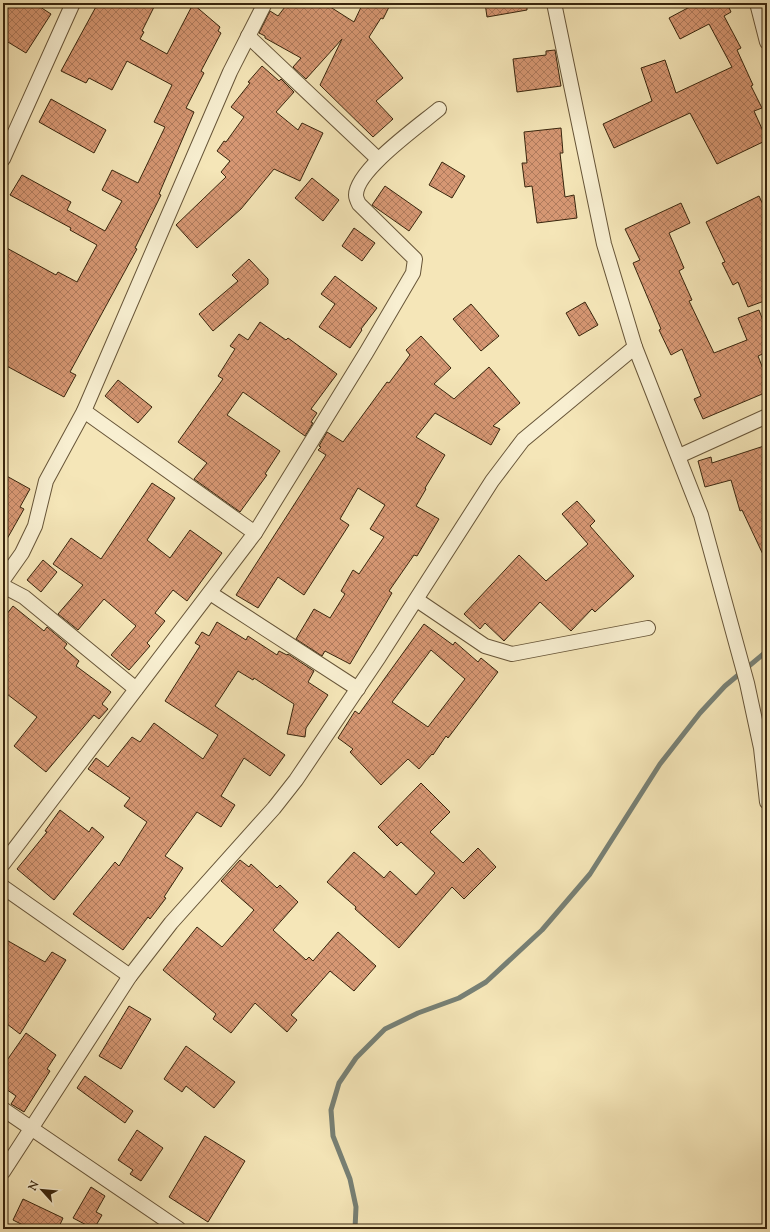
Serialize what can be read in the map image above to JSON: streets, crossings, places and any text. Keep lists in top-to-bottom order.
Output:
{
  "north": "top left"
}
